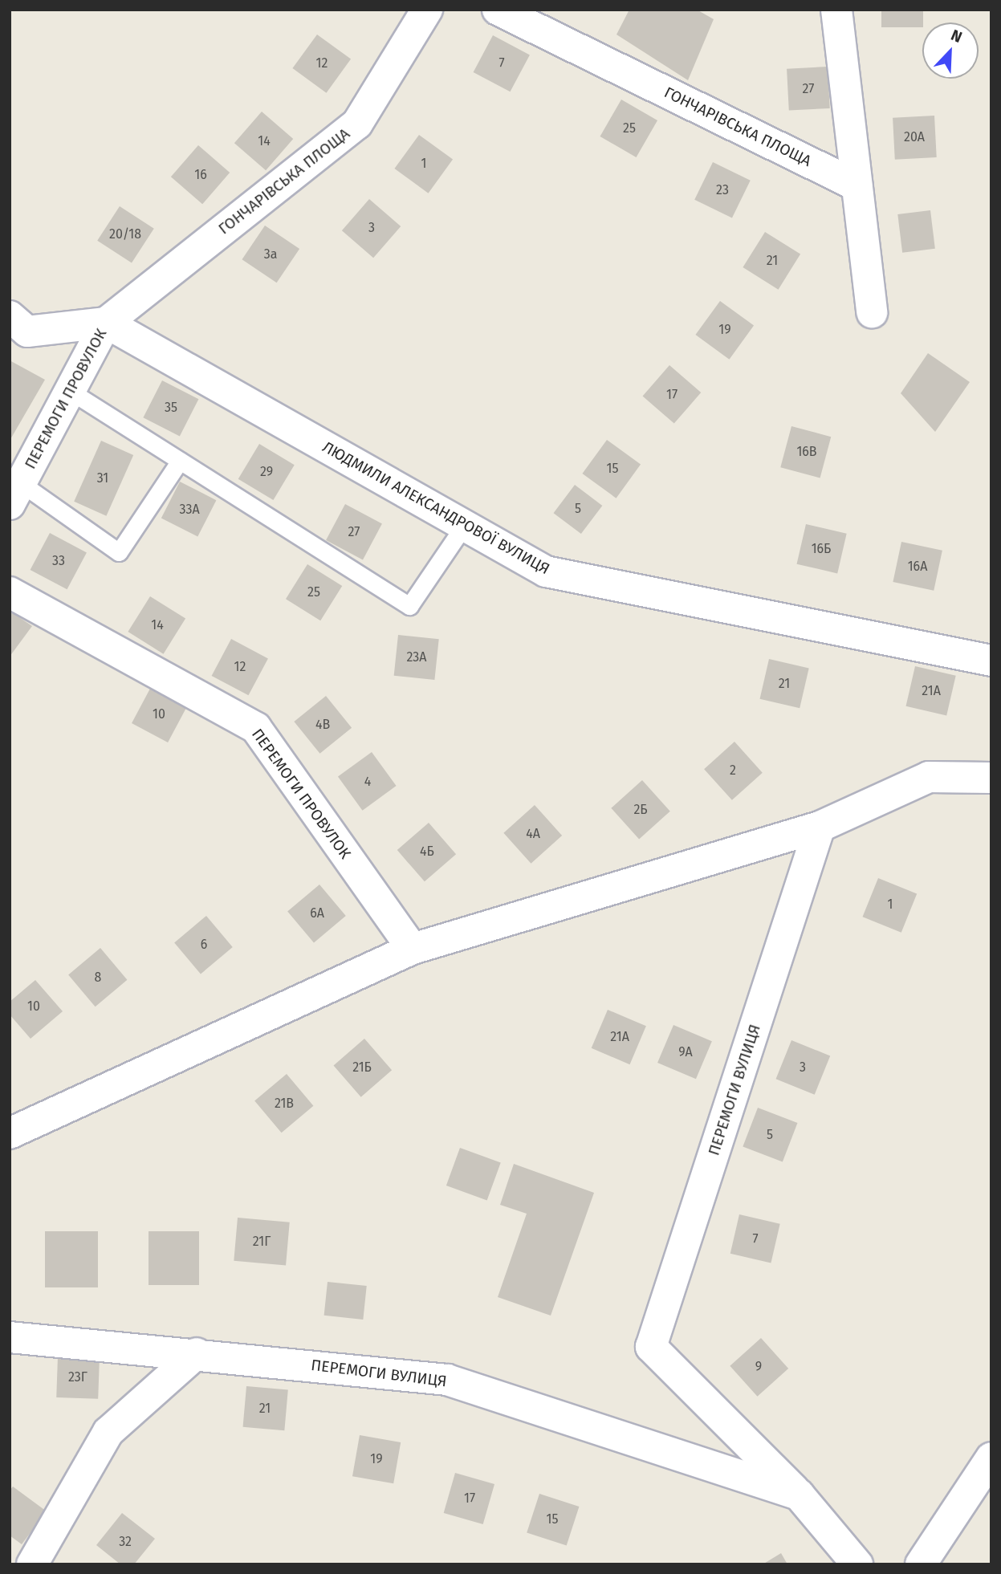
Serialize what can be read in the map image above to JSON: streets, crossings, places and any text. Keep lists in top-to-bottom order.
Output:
{
  "streets": {
    "street": [
      "ГОНЧАРІВСЬКА ПЛОЩА",
      "ПЕРЕМОГИ ПРОВУЛОК",
      "ЛЮДМИЛИ АЛЕКСАНДРОВОЇ ВУЛИЦЯ",
      "ПЕРЕМОГИ ВУЛИЦЯ"
    ]
  },
  "crossings": [
    ["ГОНЧАРІВСЬКА ПЛОЩА", "ПЕРЕМОГИ ПРОВУЛОК"],
    ["ГОНЧАРІВСЬКА ПЛОЩА", "ЛЮДМИЛИ АЛЕКСАНДРОВОЇ ВУЛИЦЯ"],
    ["ПЕРЕМОГИ ПРОВУЛОК", "ЛЮДМИЛИ АЛЕКСАНДРОВОЇ ВУЛИЦЯ"]
  ],
  "house_numbers": [
    "12",
    "7",
    "27",
    "25",
    "20А",
    "14",
    "1",
    "16",
    "23",
    "3",
    "20/18",
    "3а",
    "21",
    "19",
    "17",
    "35",
    "16В",
    "15",
    "29",
    "31",
    "5",
    "33А",
    "27",
    "16Б",
    "33",
    "16А",
    "25",
    "14",
    "23А",
    "12",
    "21",
    "21А",
    "10",
    "4В",
    "2",
    "4",
    "2Б",
    "4А",
    "4Б",
    "1",
    "6А",
    "6",
    "8",
    "10",
    "21А",
    "9А",
    "21Б",
    "3",
    "21В",
    "5",
    "7",
    "21Г",
    "9",
    "23Г",
    "21",
    "19",
    "17",
    "15",
    "32"
  ],
  "north": "top right"
}
